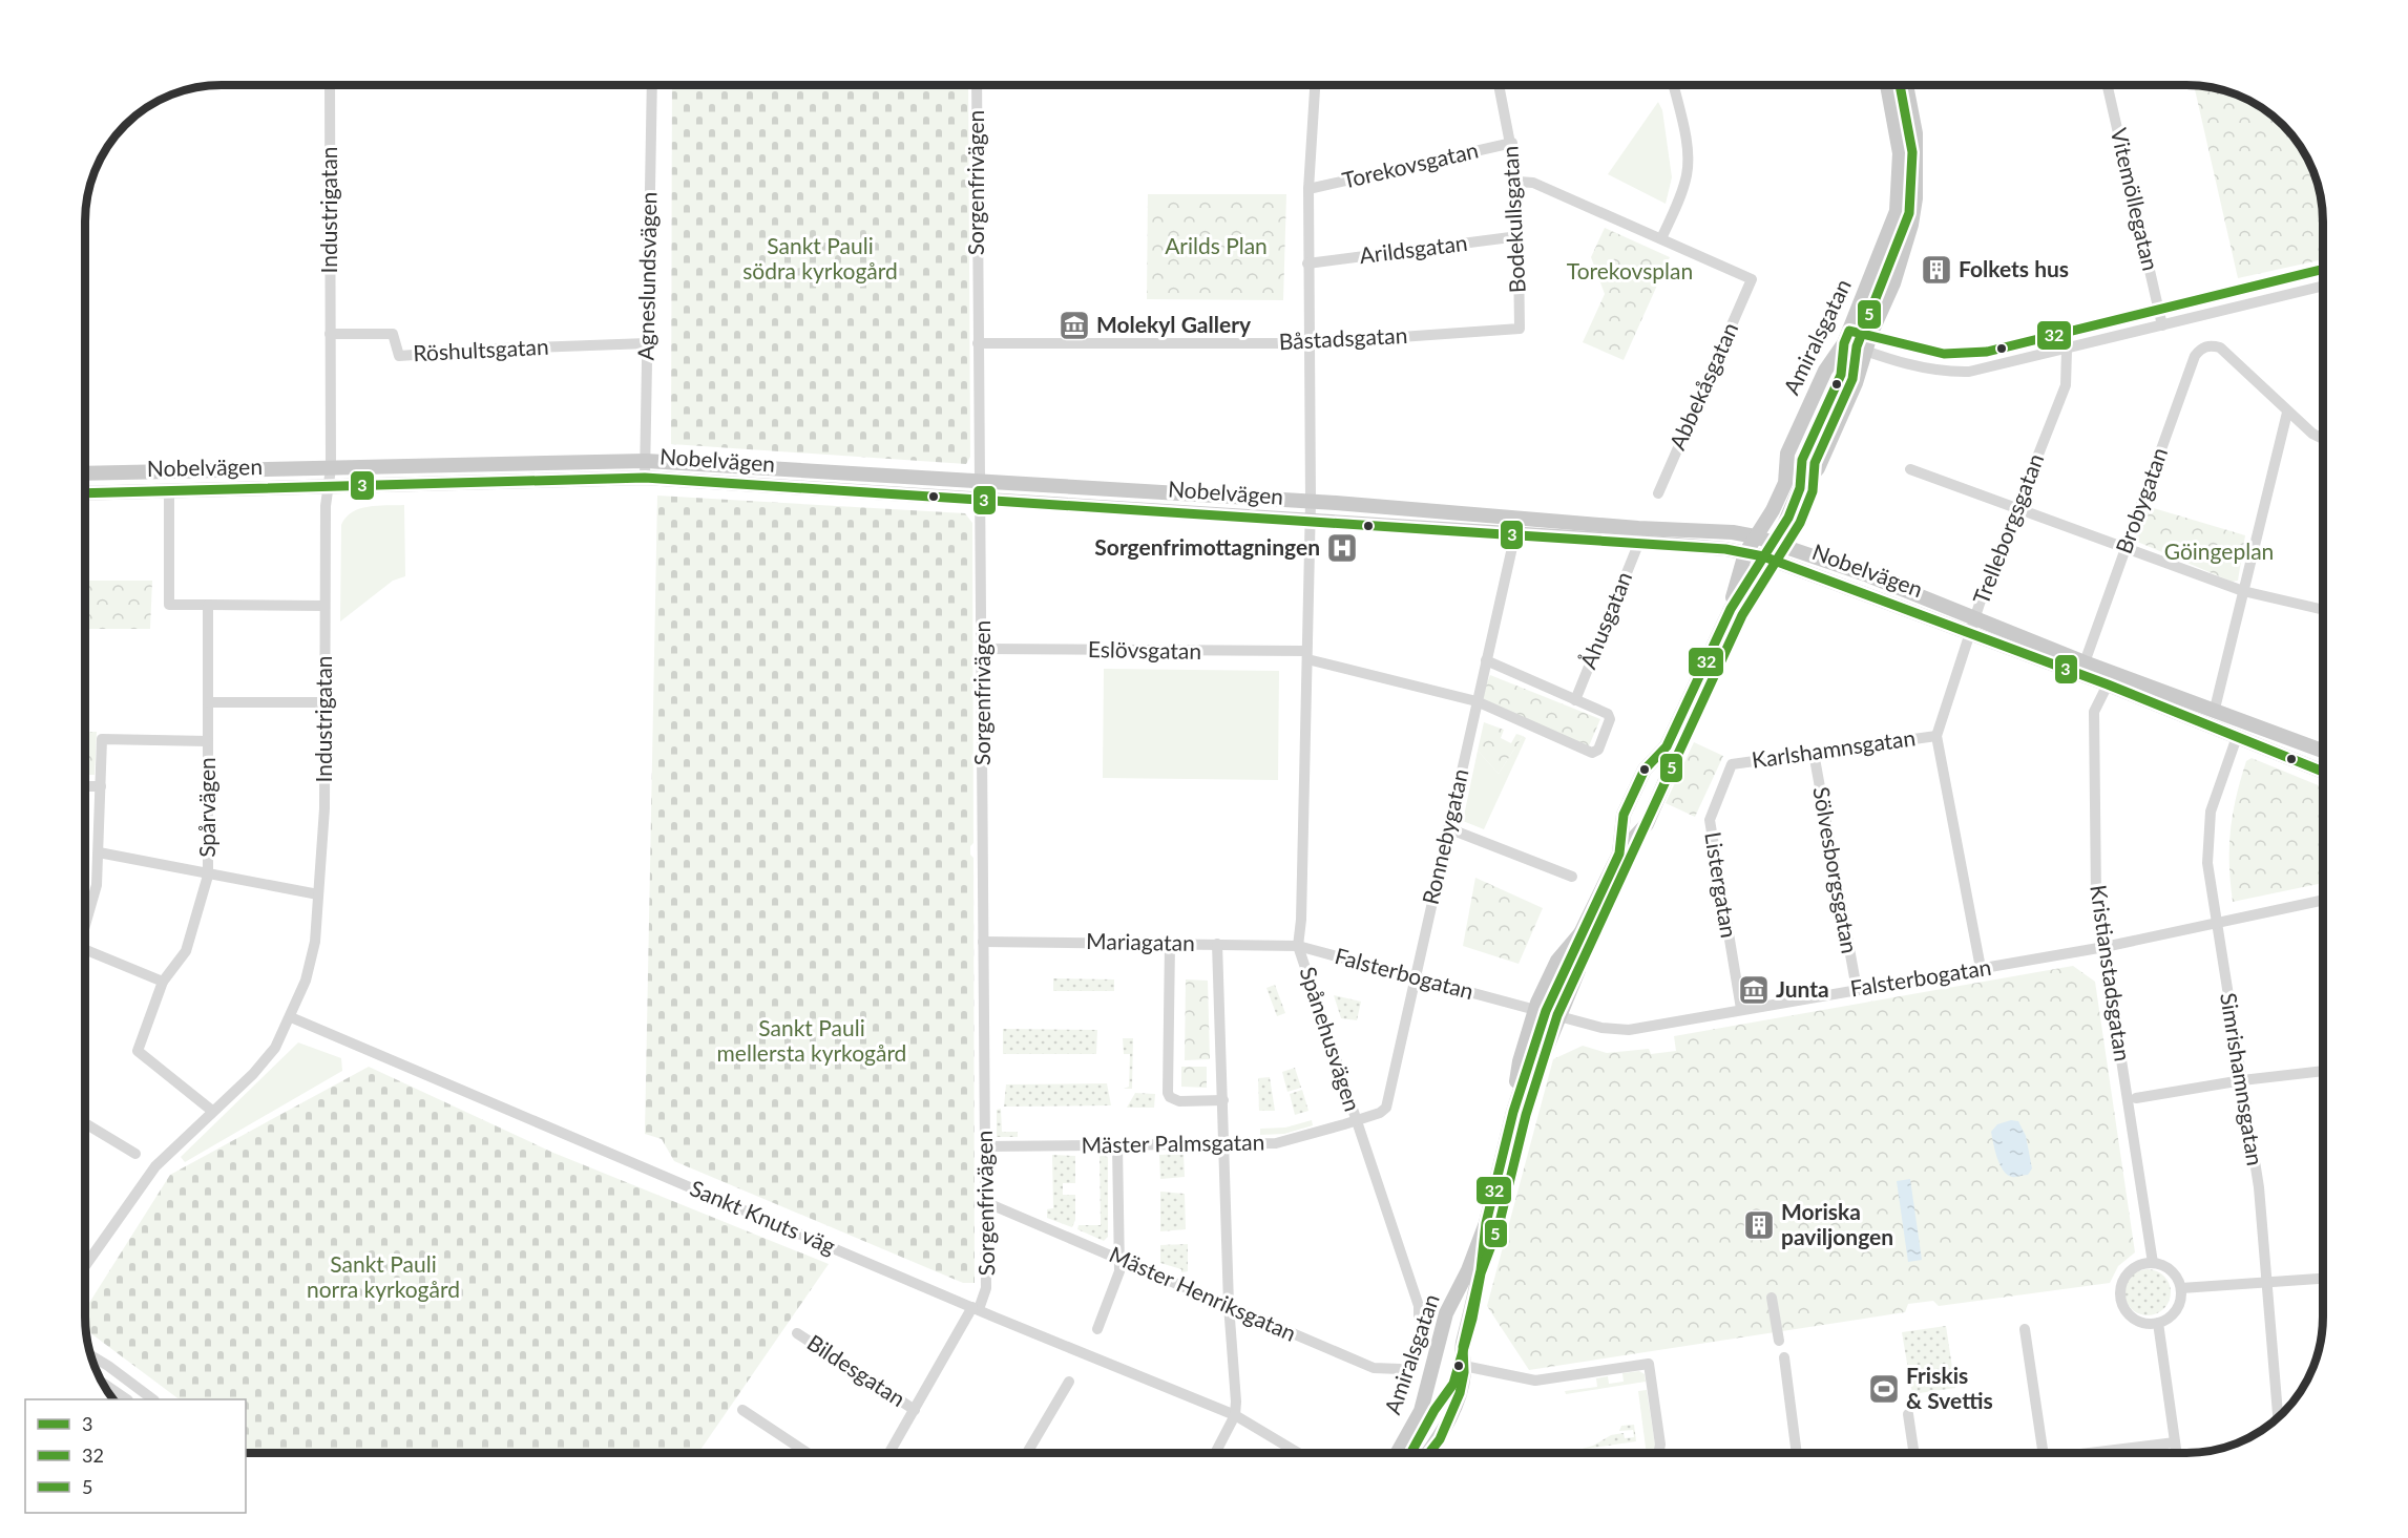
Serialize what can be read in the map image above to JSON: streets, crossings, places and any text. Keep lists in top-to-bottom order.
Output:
{
  "streets": {
    "main road": ["Amiralsgatan", "Nobelvägen"],
    "street": [
      "Torekovsgatan",
      "Sorgenfrivägen",
      "Vitemöllegatan",
      "Industrigatan",
      "Bodekullsgatan",
      "Arildsgatan",
      "Agneslundsvägen",
      "Båstadsgatan",
      "Röshultsgatan",
      "Abbekåsgatan",
      "Brobygatan",
      "Trelleborgsgatan",
      "Åhusgatan",
      "Eslövsgatan",
      "Karlshamnsgatan",
      "Spårvägen",
      "Ronnebygatan",
      "Sölvesborgsgatan",
      "Listergatan",
      "Mariagatan",
      "Kristianstadsgatan",
      "Falsterbogatan",
      "Spånehusvägen",
      "Simrishamnsgatan",
      "Mäster Palmsgatan",
      "Sankt Knuts väg",
      "Mäster Henriksgatan",
      "Bildesgatan"
    ]
  },
  "crossings": [
    ["Torekovsgatan", "Bodekullsgatan"],
    ["Torekovsgatan", "Spånehusvägen"],
    ["Sorgenfrivägen", "Båstadsgatan"],
    ["Sorgenfrivägen", "Nobelvägen"],
    ["Sorgenfrivägen", "Eslövsgatan"],
    ["Sorgenfrivägen", "Mariagatan"],
    ["Sorgenfrivägen", "Mäster Palmsgatan"],
    ["Sorgenfrivägen", "Sankt Knuts väg"],
    ["Sorgenfrivägen", "Mäster Henriksgatan"],
    ["Sorgenfrivägen", "Bildesgatan"],
    ["Industrigatan", "Röshultsgatan"],
    ["Industrigatan", "Nobelvägen"],
    ["Industrigatan", "Spårvägen"],
    ["Industrigatan", "Sankt Knuts väg"],
    ["Bodekullsgatan", "Arildsgatan"],
    ["Bodekullsgatan", "Båstadsgatan"],
    ["Arildsgatan", "Spånehusvägen"],
    ["Agneslundsvägen", "Röshultsgatan"],
    ["Agneslundsvägen", "Nobelvägen"],
    ["Amiralsgatan", "Nobelvägen"],
    ["Amiralsgatan", "Falsterbogatan"],
    ["Båstadsgatan", "Spånehusvägen"],
    ["Nobelvägen", "Brobygatan"],
    ["Nobelvägen", "Trelleborgsgatan"],
    ["Nobelvägen", "Åhusgatan"],
    ["Nobelvägen", "Ronnebygatan"],
    ["Nobelvägen", "Kristianstadsgatan"],
    ["Nobelvägen", "Spånehusvägen"],
    ["Nobelvägen", "Simrishamnsgatan"],
    ["Trelleborgsgatan", "Karlshamnsgatan"],
    ["Trelleborgsgatan", "Falsterbogatan"],
    ["Åhusgatan", "Eslövsgatan"],
    ["Eslövsgatan", "Ronnebygatan"],
    ["Eslövsgatan", "Spånehusvägen"],
    ["Karlshamnsgatan", "Sölvesborgsgatan"],
    ["Karlshamnsgatan", "Listergatan"],
    ["Ronnebygatan", "Falsterbogatan"],
    ["Ronnebygatan", "Spånehusvägen"],
    ["Ronnebygatan", "Mäster Palmsgatan"],
    ["Sölvesborgsgatan", "Falsterbogatan"],
    ["Listergatan", "Falsterbogatan"],
    ["Mariagatan", "Falsterbogatan"],
    ["Mariagatan", "Spånehusvägen"],
    ["Kristianstadsgatan", "Falsterbogatan"],
    ["Falsterbogatan", "Spånehusvägen"],
    ["Falsterbogatan", "Simrishamnsgatan"],
    ["Spånehusvägen", "Mäster Palmsgatan"]
  ],
  "parks": [
    "Sankt Pauli södra kyrkogård",
    "Arilds Plan",
    "Torekovsplan",
    "Göingeplan",
    "Sankt Pauli mellersta kyrkogård",
    "Sankt Pauli norra kyrkogård"
  ],
  "places": {
    "building": ["Folkets hus", "Moriska paviljongen"],
    "museum": ["Molekyl Gallery", "Junta"],
    "hospital": ["Sorgenfrimottagningen"],
    "sports": ["Friskis & Svettis"]
  },
  "lines": ["transit line 5", "transit line 32", "transit line 3"],
  "legend": ["3", "32", "5"]
}
